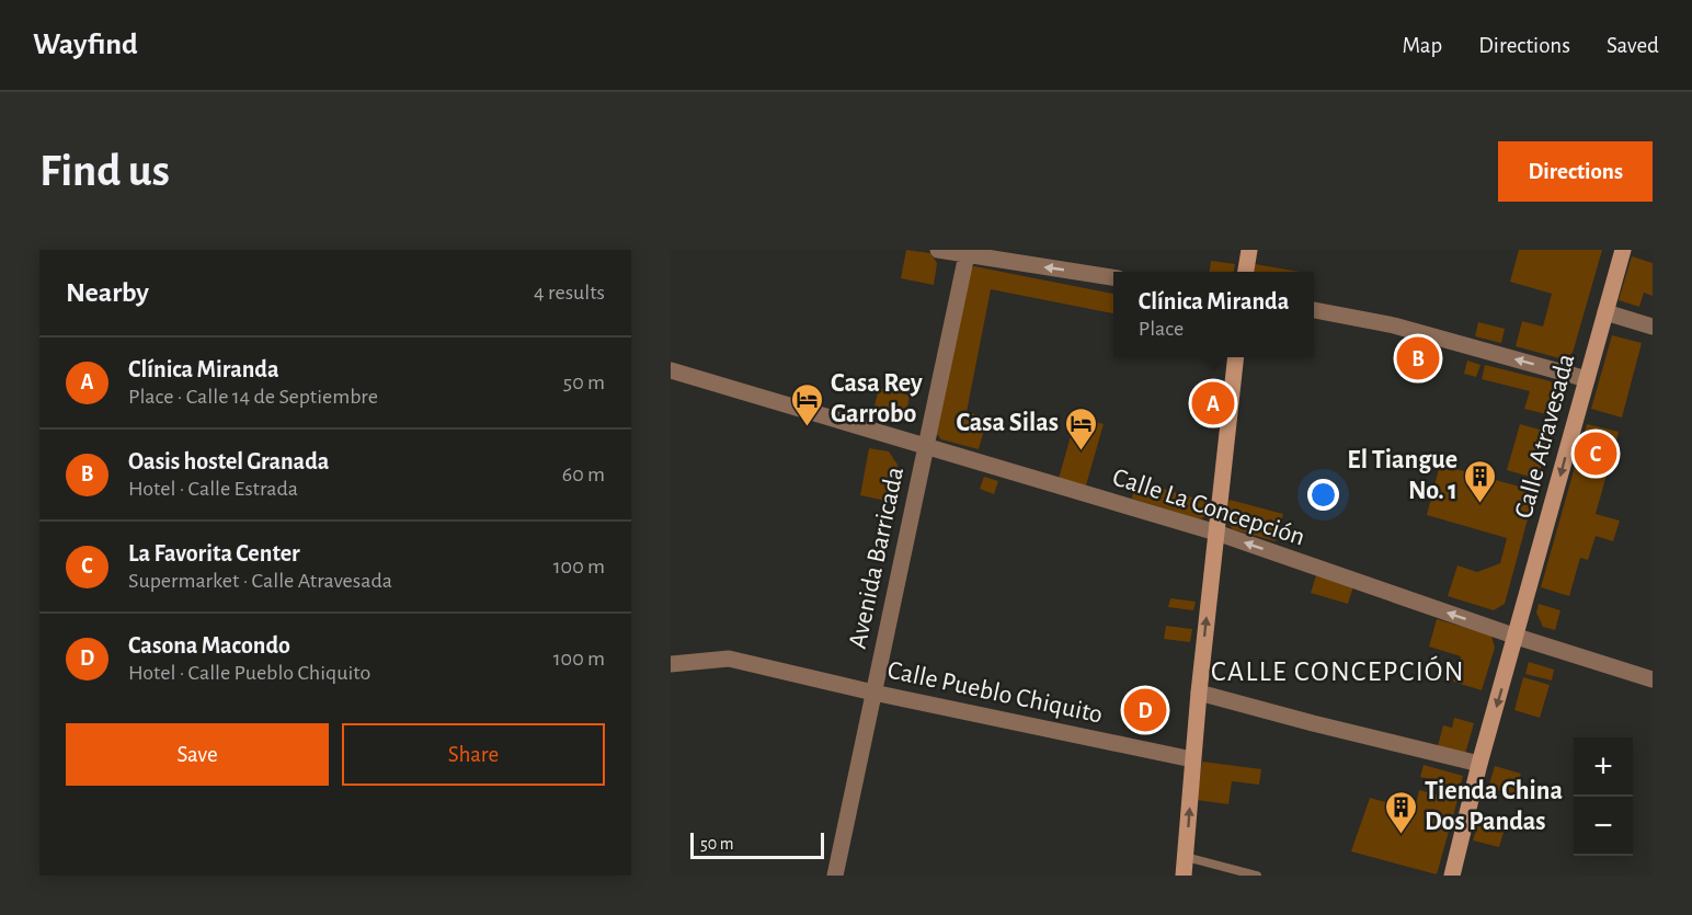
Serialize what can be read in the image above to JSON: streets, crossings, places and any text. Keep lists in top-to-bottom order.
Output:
{
  "streets": {
    "street": [
      "Calle Atravesada",
      "Calle La Concepción",
      "Avenida Barricada",
      "Calle Pueblo Chiquito"
    ]
  },
  "crossings": [
    ["Calle Atravesada", "Calle La Concepción"],
    ["Calle La Concepción", "Avenida Barricada"],
    ["Avenida Barricada", "Calle Pueblo Chiquito"]
  ],
  "one_way": ["Calle Atravesada"],
  "districts": ["CALLE CONCEPCIÓN"],
  "places": {
    "hotel": ["Casa Rey Garrobo", "Casa Silas"],
    "building": ["El Tiangue No. 1", "Tienda China Dos Pandas"]
  },
  "scale_bar": "50 m",
  "page": {
    "header": "Wayfind",
    "nav": ["Map", "Directions", "Saved"],
    "buttons": [
      "Directions",
      ["Save", "Share"]
    ],
    "title": "Find us",
    "heading": ["Nearby", "4 results"],
    "popup": ["Clínica Miranda", "Place"],
    "pins": [
      "B",
      "A",
      "C",
      "D"
    ],
    "list": [
      {
        "mark": "A",
        "name": "Clínica Miranda",
        "note": "Place · Calle 14 de Septiembre",
        "value": "50 m"
      },
      {
        "mark": "B",
        "name": "Oasis hostel Granada",
        "note": "Hotel · Calle Estrada",
        "value": "60 m"
      },
      {
        "mark": "C",
        "name": "La Favorita Center",
        "note": "Supermarket · Calle Atravesada",
        "value": "100 m"
      },
      {
        "mark": "D",
        "name": "Casona Macondo",
        "note": "Hotel · Calle Pueblo Chiquito",
        "value": "100 m"
      }
    ],
    "map_buttons": ["+", "−"],
    "scale": "50 m"
  }
}
